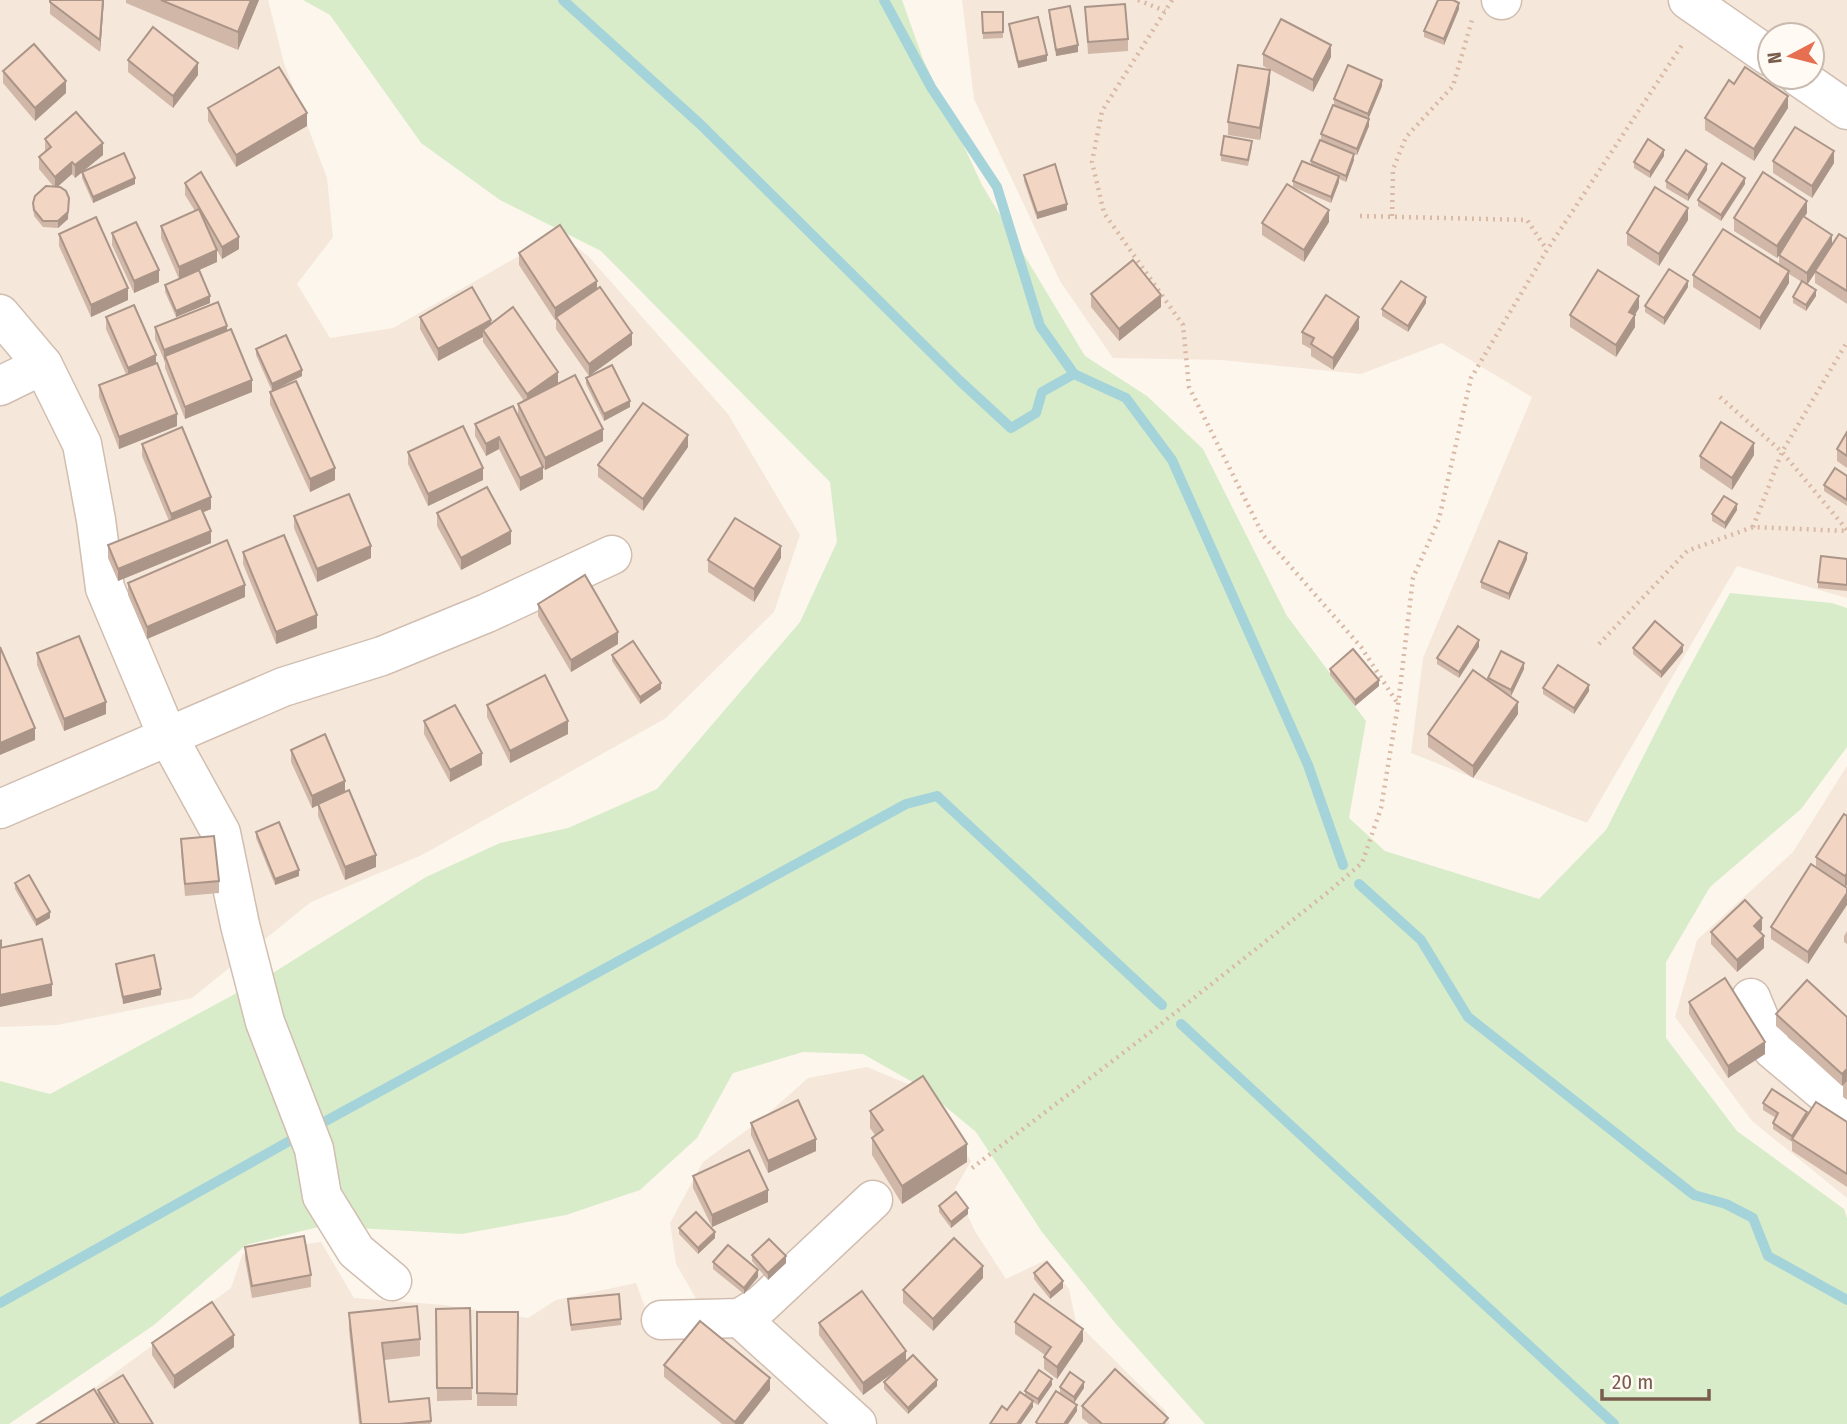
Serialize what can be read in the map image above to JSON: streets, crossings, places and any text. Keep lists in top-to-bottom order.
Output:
{
  "scale_bar": "20 m",
  "north": "left"
}
